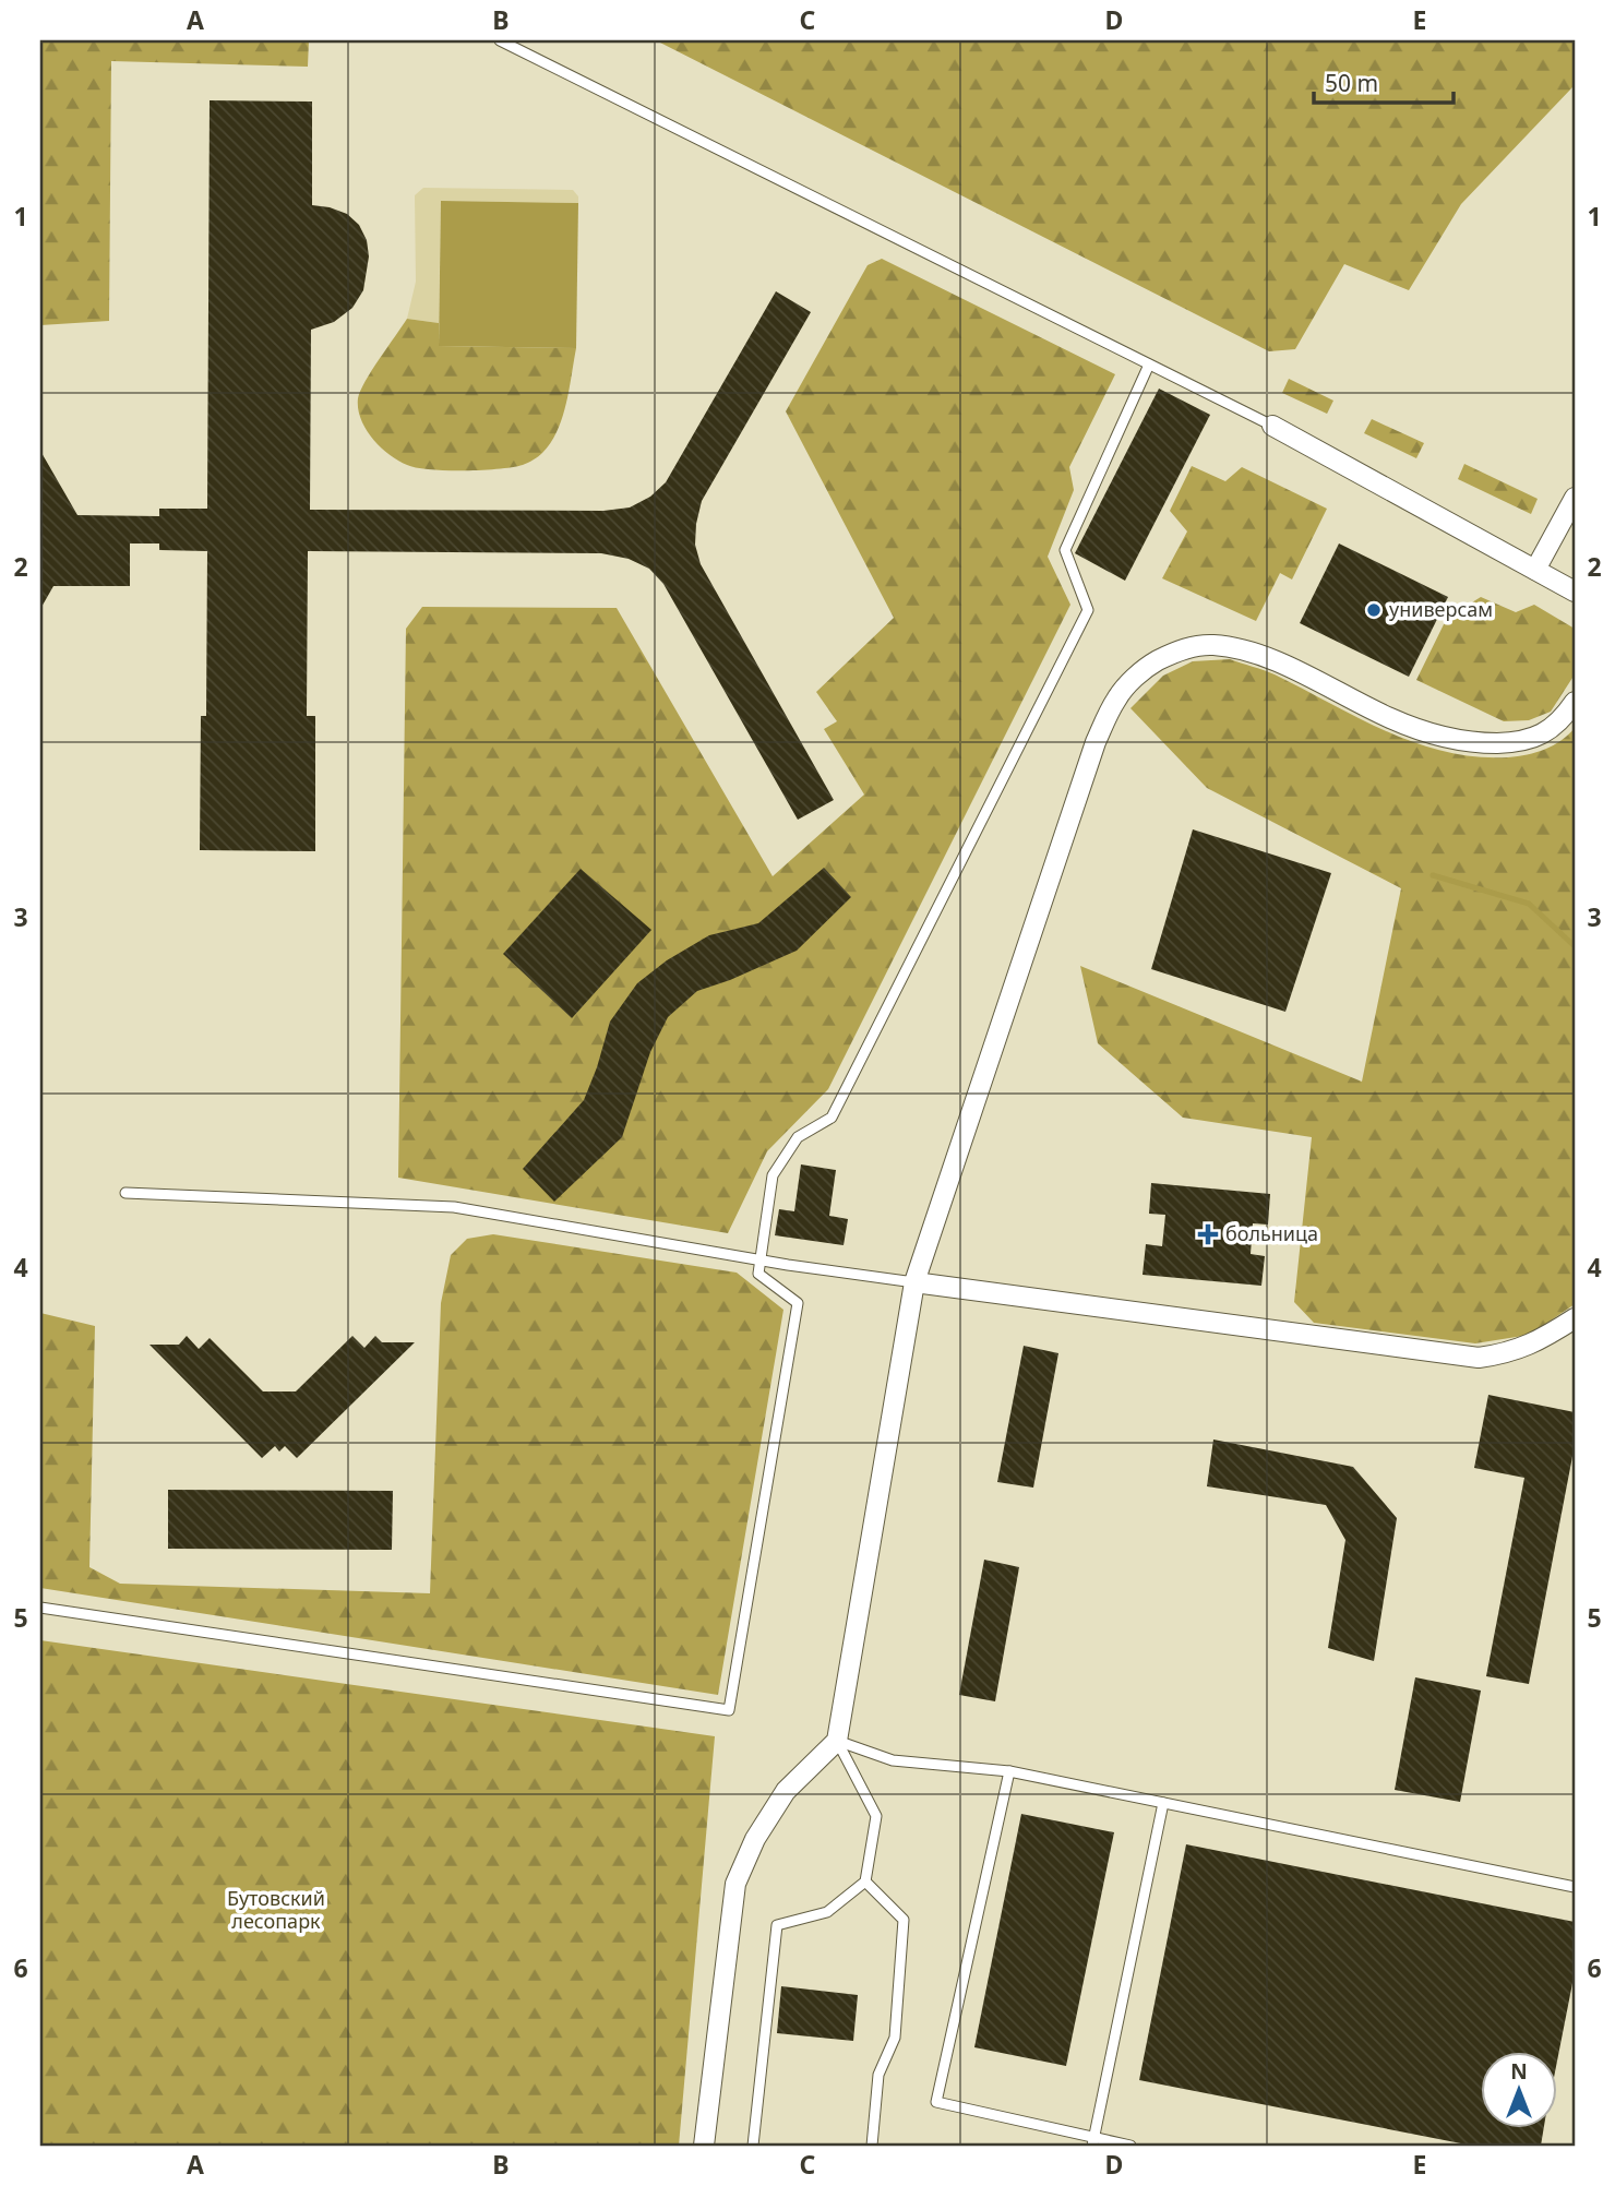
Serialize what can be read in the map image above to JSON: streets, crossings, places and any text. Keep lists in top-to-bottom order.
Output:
{
  "parks": ["Бутовский лесопарк"],
  "places": {
    "other": ["универсам"],
    "health": ["больница"]
  },
  "scale_bar": "50 m",
  "north": "top",
  "grid": {
    "columns": [
      "A",
      "B",
      "C",
      "D",
      "E"
    ],
    "rows": [
      "1",
      "2",
      "3",
      "4",
      "5",
      "6"
    ]
  }
}
